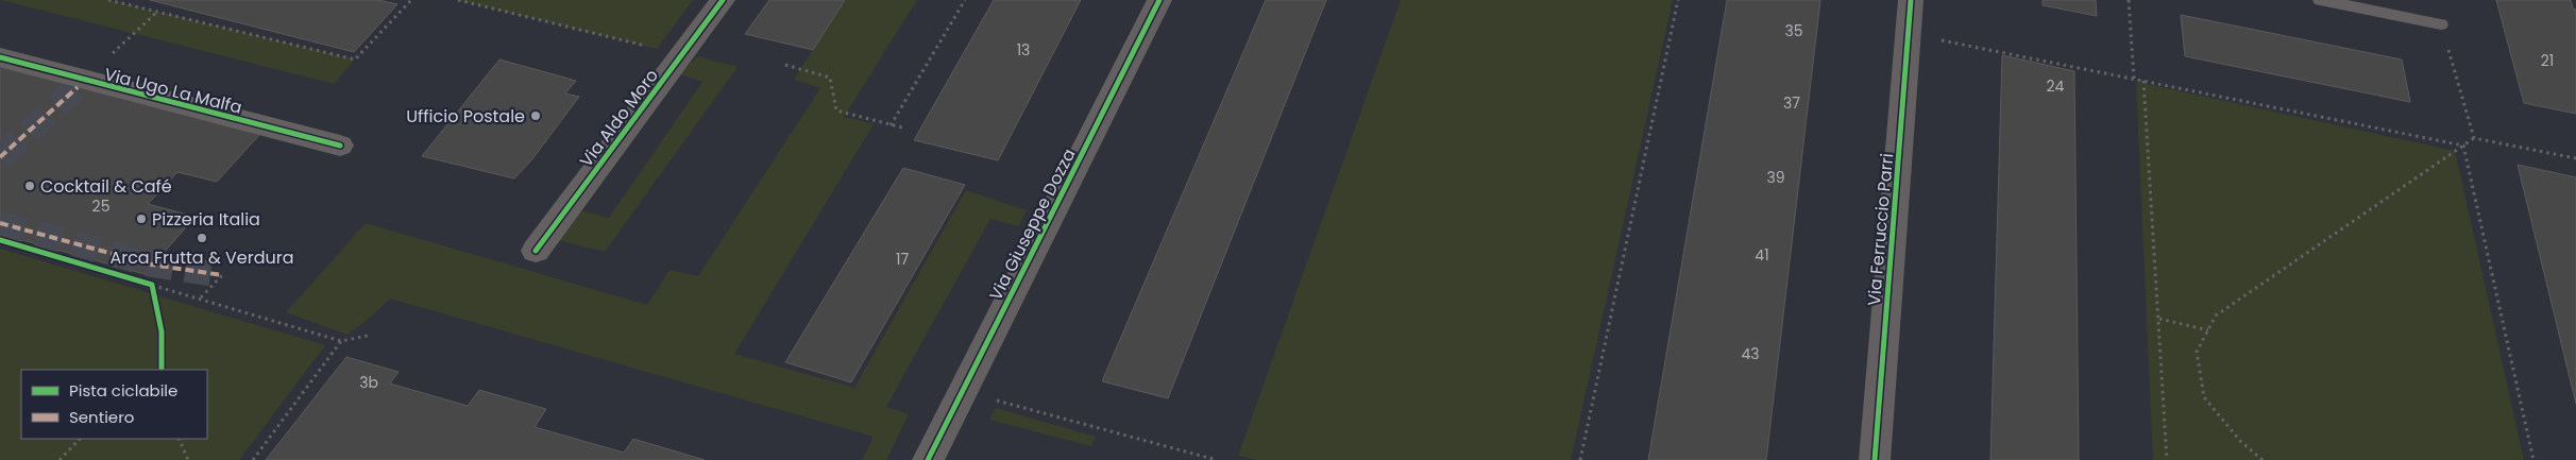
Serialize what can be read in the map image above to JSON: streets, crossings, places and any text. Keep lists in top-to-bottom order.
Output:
{
  "streets": {
    "street": [
      "Via Ugo La Malfa",
      "Via Aldo Moro",
      "Via Giuseppe Dozza",
      "Via Ferruccio Parri"
    ]
  },
  "places": [
    "Ufficio Postale",
    "Cocktail & Café",
    "Pizzeria Italia",
    "Arca Frutta & Verdura"
  ],
  "house_numbers": [
    "35",
    "13",
    "21",
    "24",
    "37",
    "39",
    "25",
    "41",
    "17",
    "43",
    "3b"
  ],
  "legend": ["Pista ciclabile", "Sentiero"]
}
